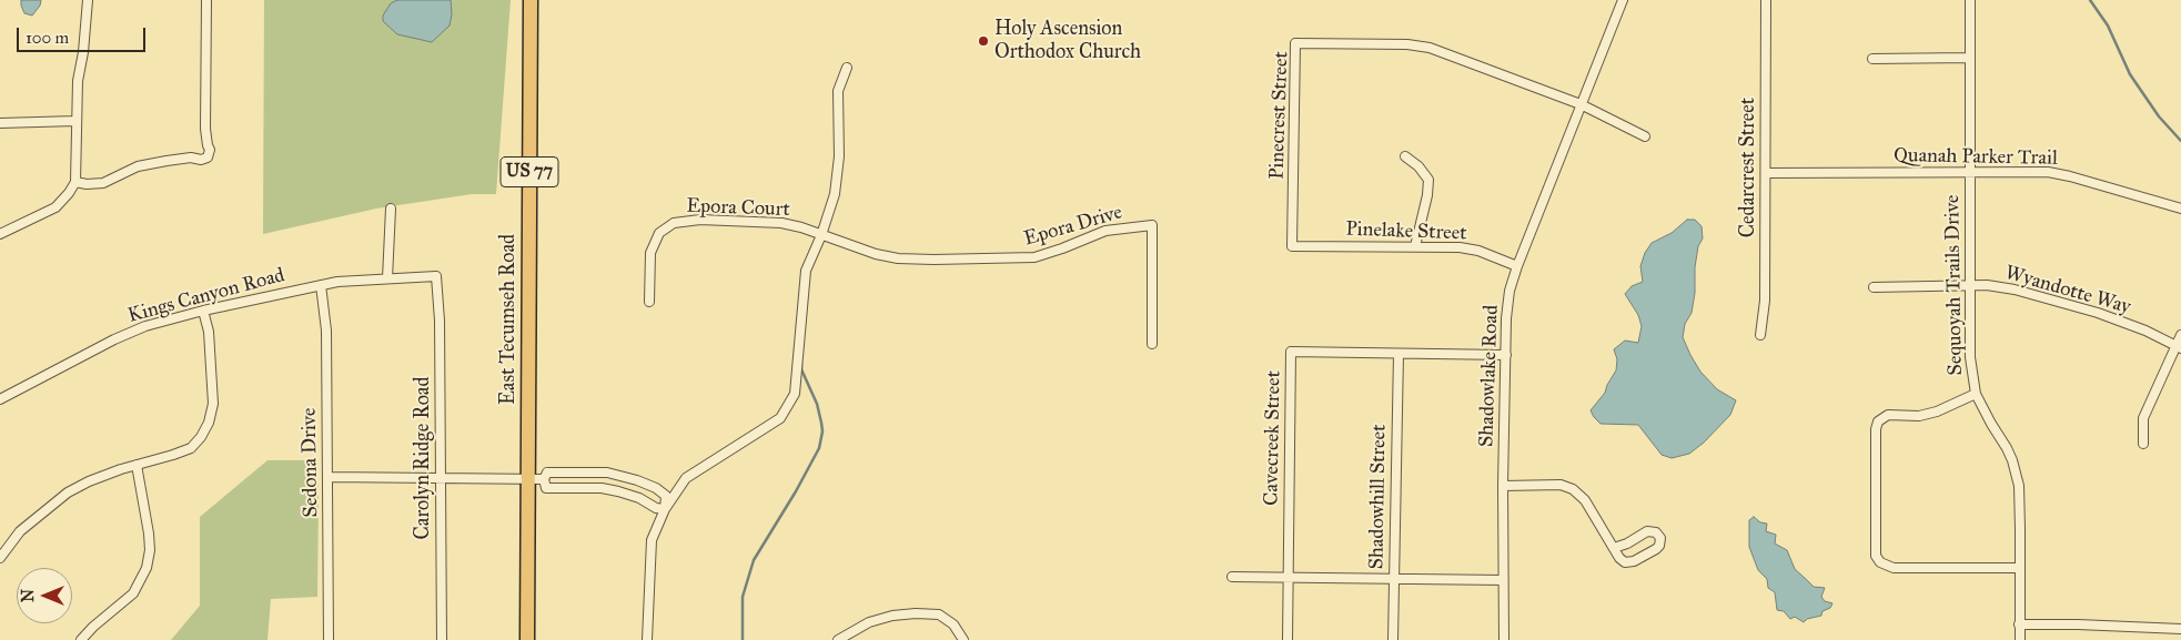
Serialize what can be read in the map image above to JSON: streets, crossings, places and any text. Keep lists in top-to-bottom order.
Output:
{
  "streets": {
    "main road": ["US 77", "East Tecumseh Road"],
    "street": [
      "Pinecrest Street",
      "Quanah Parker Trail",
      "Cedarcrest Street",
      "Epora Court",
      "Epora Drive",
      "Pinelake Street",
      "Sequoyah Trails Drive",
      "Wyandotte Way",
      "Kings Canyon Road",
      "Shadowlake Road",
      "Cavecreek Street",
      "Carolyn Ridge Road",
      "Sedona Drive",
      "Shadowhill Street"
    ]
  },
  "crossings": [
    ["Pinecrest Street", "Pinelake Street"],
    ["Pinecrest Street", "Shadowlake Road"],
    ["Quanah Parker Trail", "Cedarcrest Street"],
    ["Quanah Parker Trail", "Sequoyah Trails Drive"],
    ["Epora Court", "Epora Drive"],
    ["Pinelake Street", "Shadowlake Road"],
    ["Sequoyah Trails Drive", "Wyandotte Way"],
    ["Kings Canyon Road", "Carolyn Ridge Road"],
    ["Kings Canyon Road", "Sedona Drive"],
    ["Shadowlake Road", "Cavecreek Street"],
    ["Cavecreek Street", "Shadowhill Street"]
  ],
  "places": ["Holy Ascension Orthodox Church"],
  "scale_bar": "100 m",
  "north": "left"
}
